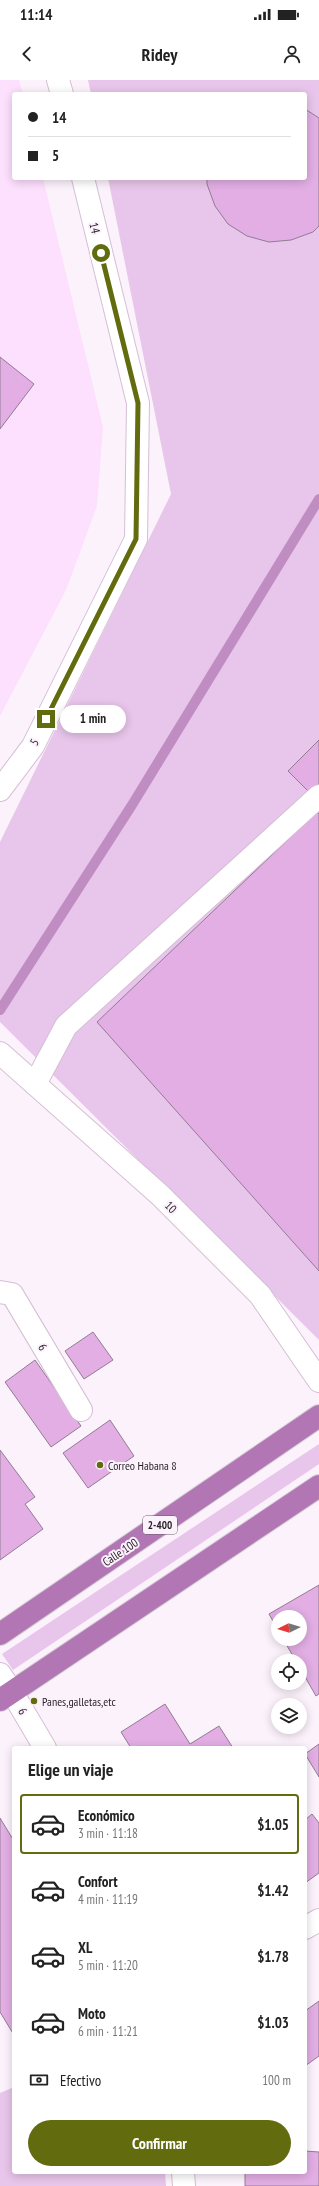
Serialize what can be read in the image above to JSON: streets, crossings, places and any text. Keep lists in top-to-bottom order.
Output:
{
  "streets": {
    "highway": ["2-400", "Calle 100"],
    "street": [
      "14",
      "5",
      "10",
      "6"
    ]
  },
  "crossings": [
    ["14", "5"]
  ],
  "places": ["Correo Habana 8", "Panes,galletas,etc"],
  "north": "left",
  "page": {
    "status": "11:14",
    "header": "Ridey",
    "banner": ["14", "5"],
    "bubble": "1 min",
    "heading": "Elige un viaje",
    "list": [
      {
        "name": "Económico",
        "note": "3 min · 11:18",
        "value": "$1.05"
      },
      {
        "name": "Confort",
        "note": "4 min · 11:19",
        "value": "$1.42"
      },
      {
        "name": "XL",
        "note": "5 min · 11:20",
        "value": "$1.78"
      },
      {
        "name": "Moto",
        "note": "6 min · 11:21",
        "value": "$1.03"
      }
    ],
    "pay": ["Efectivo", "100 m"],
    "buttons": "Confirmar"
  }
}
